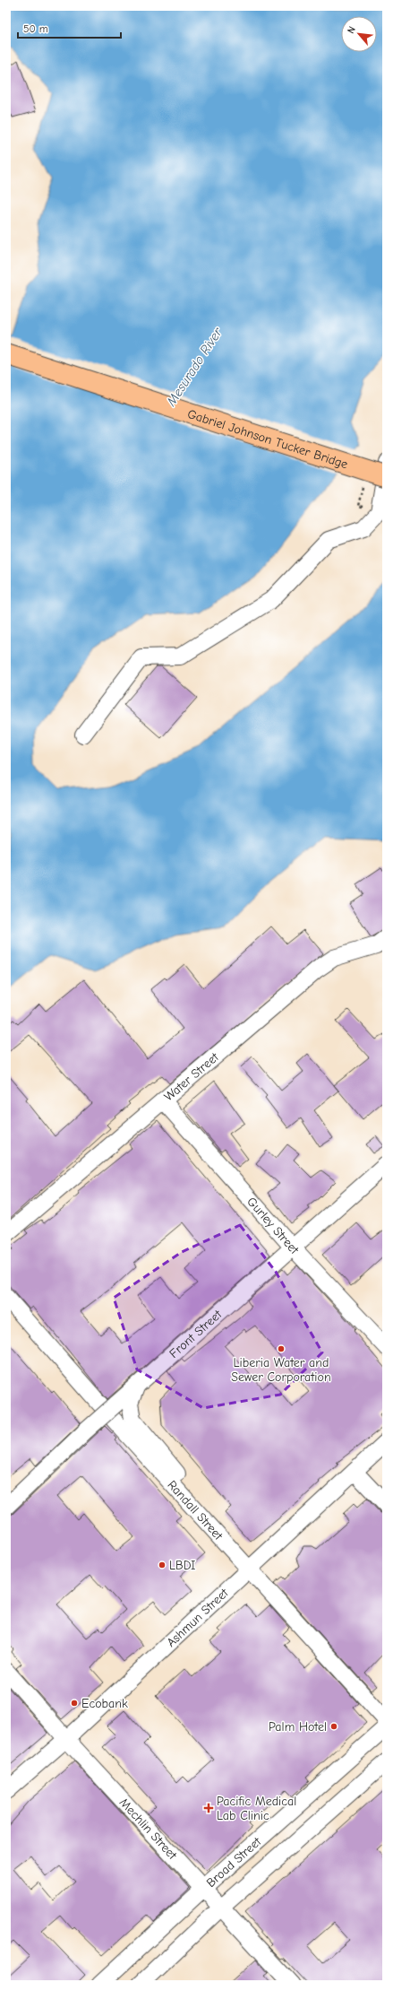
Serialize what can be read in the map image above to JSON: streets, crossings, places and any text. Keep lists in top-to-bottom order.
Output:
{
  "streets": {
    "highway": ["Gabriel Johnson Tucker Bridge"],
    "street": [
      "Water Street",
      "Gurley Street",
      "Front Street",
      "Randall Street",
      "Ashmun Street",
      "Mechlin Street",
      "Broad Street"
    ]
  },
  "crossings": [
    ["Water Street", "Gurley Street"],
    ["Gurley Street", "Front Street"],
    ["Randall Street", "Ashmun Street"],
    ["Ashmun Street", "Mechlin Street"],
    ["Mechlin Street", "Broad Street"]
  ],
  "water": ["Mesurado River"],
  "places": {
    "other": [
      "Liberia Water and Sewer Corporation",
      "LBDI",
      "Ecobank",
      "Palm Hotel"
    ],
    "health": ["Pacific Medical Lab Clinic"]
  },
  "scale_bar": "50 m",
  "north": "top left"
}
